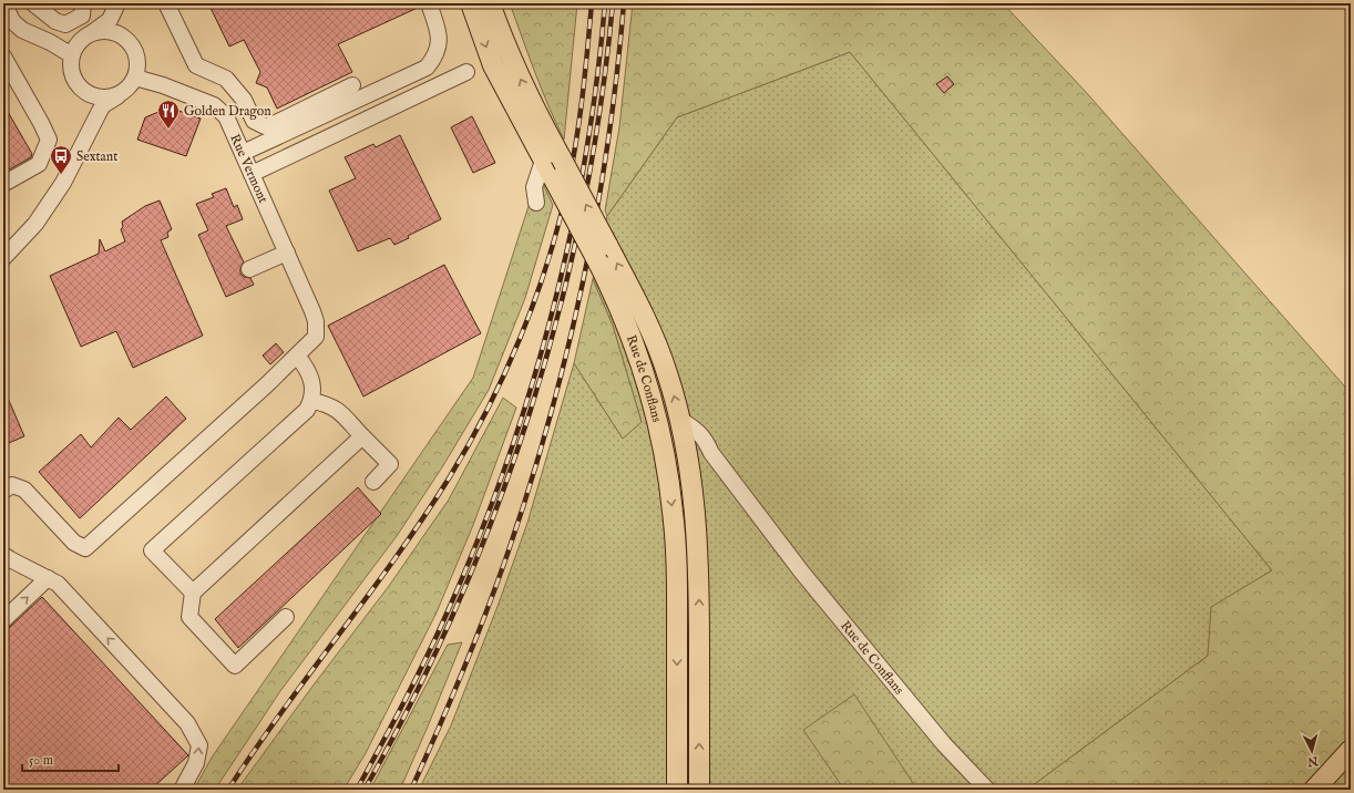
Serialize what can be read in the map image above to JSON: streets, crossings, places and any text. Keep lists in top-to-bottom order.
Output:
{
  "streets": {
    "main road": ["Rue de Conflans"],
    "street": ["Rue Vermont"]
  },
  "places": {
    "restaurant": ["Golden Dragon"],
    "bus stop": ["Sextant"]
  },
  "scale_bar": "50 m",
  "north": "bottom"
}
